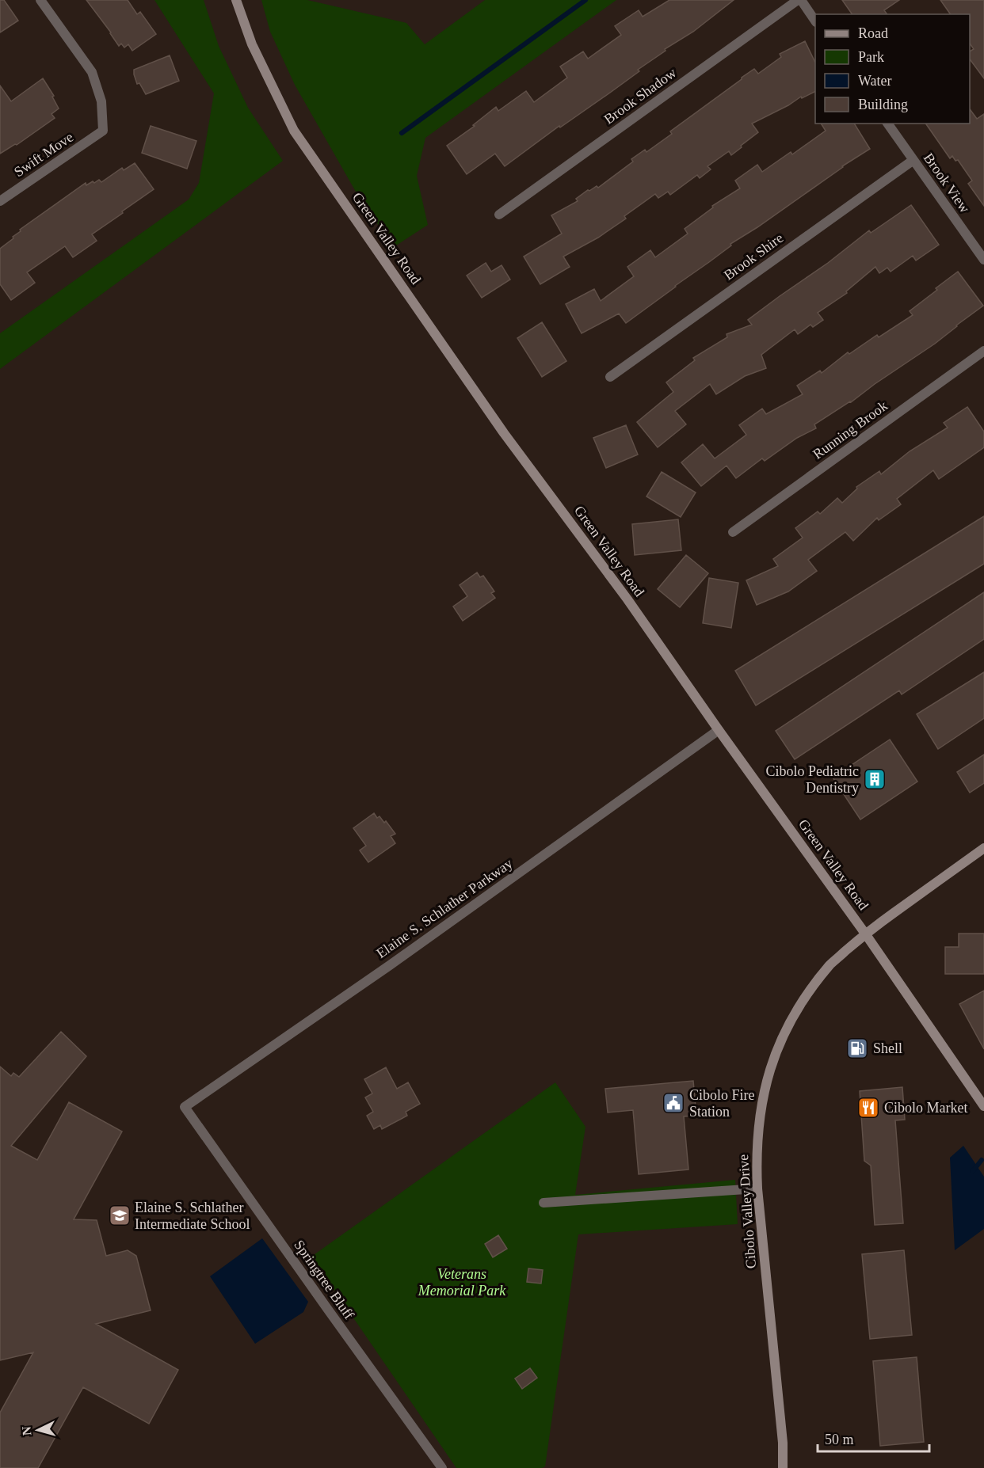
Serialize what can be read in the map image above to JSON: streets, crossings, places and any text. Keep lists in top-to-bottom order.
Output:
{
  "streets": {
    "street": [
      "Brook Shadow",
      "Swift Move",
      "Brook View",
      "Green Valley Road",
      "Brook Shire",
      "Running Brook",
      "Elaine S. Schlather Parkway",
      "Cibolo Valley Drive",
      "Springtree Bluff"
    ]
  },
  "crossings": [
    ["Brook View", "Brook Shire"],
    ["Green Valley Road", "Elaine S. Schlather Parkway"],
    ["Green Valley Road", "Cibolo Valley Drive"],
    ["Elaine S. Schlather Parkway", "Springtree Bluff"]
  ],
  "parks": ["Veterans Memorial Park"],
  "places": {
    "building": ["Cibolo Pediatric Dentistry"],
    "fuel station": ["Shell"],
    "public building": ["Cibolo Fire Station"],
    "restaurant": ["Cibolo Market"],
    "school or university": ["Elaine S. Schlather Intermediate School"]
  },
  "legend": [
    "Road",
    "Park",
    "Water",
    "Building"
  ],
  "scale_bar": "50 m",
  "north": "left"
}
